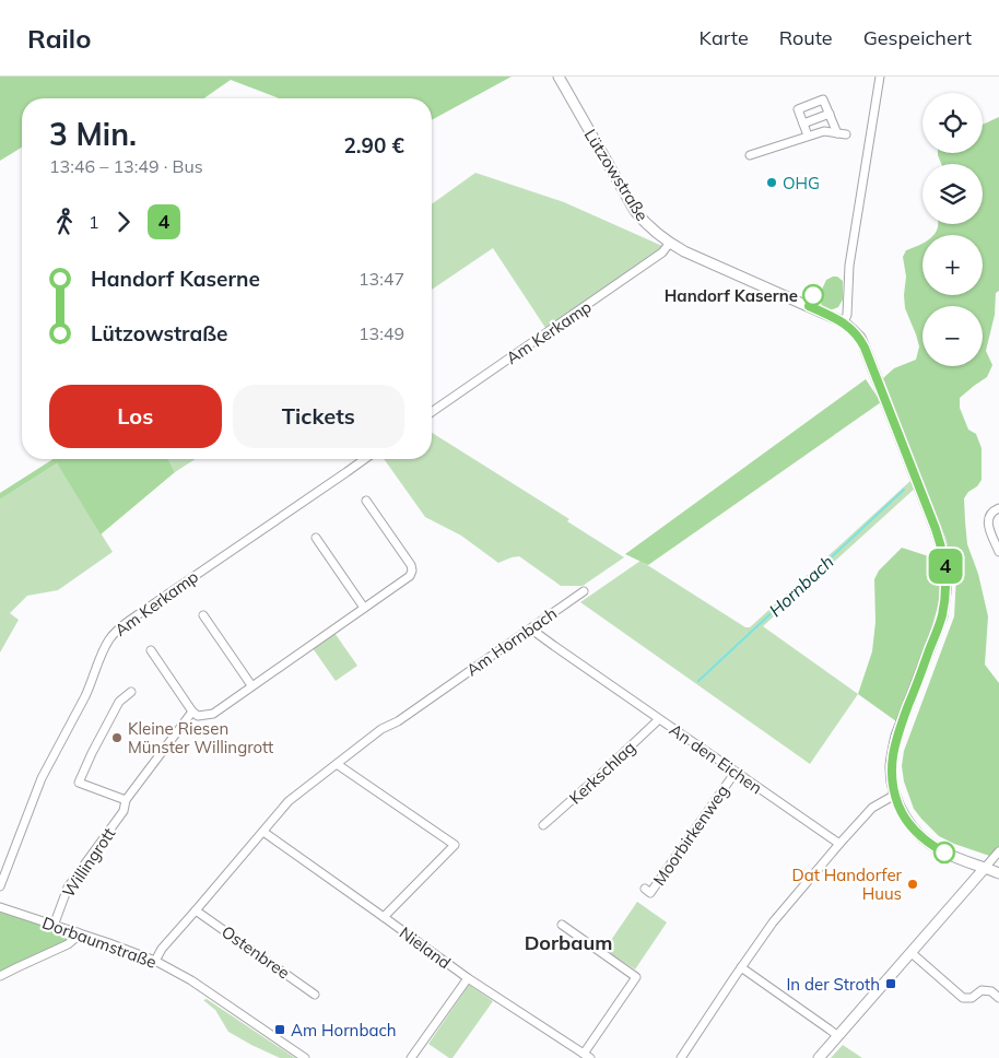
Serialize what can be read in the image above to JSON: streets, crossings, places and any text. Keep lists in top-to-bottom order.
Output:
{
  "streets": {
    "street": [
      "Lützowstraße",
      "Am Kerkamp",
      "Am Hornbach",
      "An den Eichen",
      "Kerkschlag",
      "Moorbirkenweg",
      "Willingrott",
      "Dorbaumstraße",
      "Nieland",
      "Ostenbree"
    ]
  },
  "crossings": [
    ["Lützowstraße", "Am Kerkamp"],
    ["Am Hornbach", "An den Eichen"],
    ["Am Hornbach", "Dorbaumstraße"],
    ["Am Hornbach", "Nieland"],
    ["Am Hornbach", "Ostenbree"],
    ["An den Eichen", "Kerkschlag"],
    ["An den Eichen", "Moorbirkenweg"],
    ["Willingrott", "Dorbaumstraße"]
  ],
  "districts": ["Dorbaum"],
  "water": ["Hornbach"],
  "places": {
    "other": [
      "OHG",
      "Handorf Kaserne",
      "Kleine Riesen Münster Willingrott",
      "Dat Handorfer Huus"
    ],
    "transit": ["In der Stroth", "Am Hornbach"]
  },
  "lines": ["bus line 4"],
  "page": {
    "header": "Railo",
    "nav": ["Karte", "Route", "Gespeichert"],
    "on_map": "4",
    "map_buttons": ["+", "−"],
    "heading": ["3 Min.", "13:46 – 13:49 · Bus", "2.90 €"],
    "legs": ["1", "4"],
    "list": [
      {
        "name": "Handorf Kaserne",
        "value": "13:47"
      },
      {
        "name": "Lützowstraße",
        "value": "13:49"
      }
    ],
    "buttons": ["Los", "Tickets"]
  }
}
